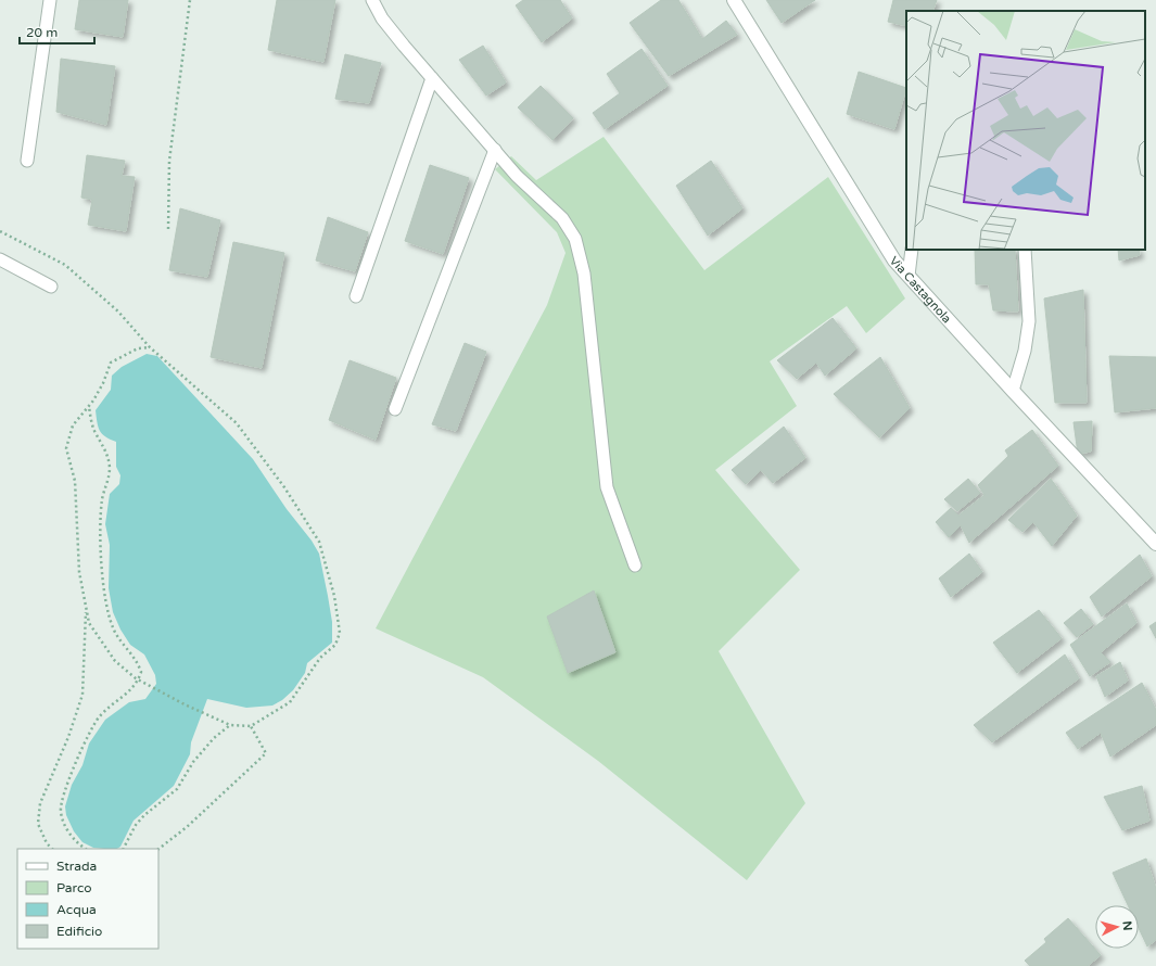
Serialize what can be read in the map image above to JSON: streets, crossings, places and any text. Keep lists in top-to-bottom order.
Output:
{
  "streets": {
    "street": ["Via Castagnola"]
  },
  "legend": [
    "Strada",
    "Parco",
    "Acqua",
    "Edificio"
  ],
  "scale_bar": "20 m",
  "north": "right"
}
